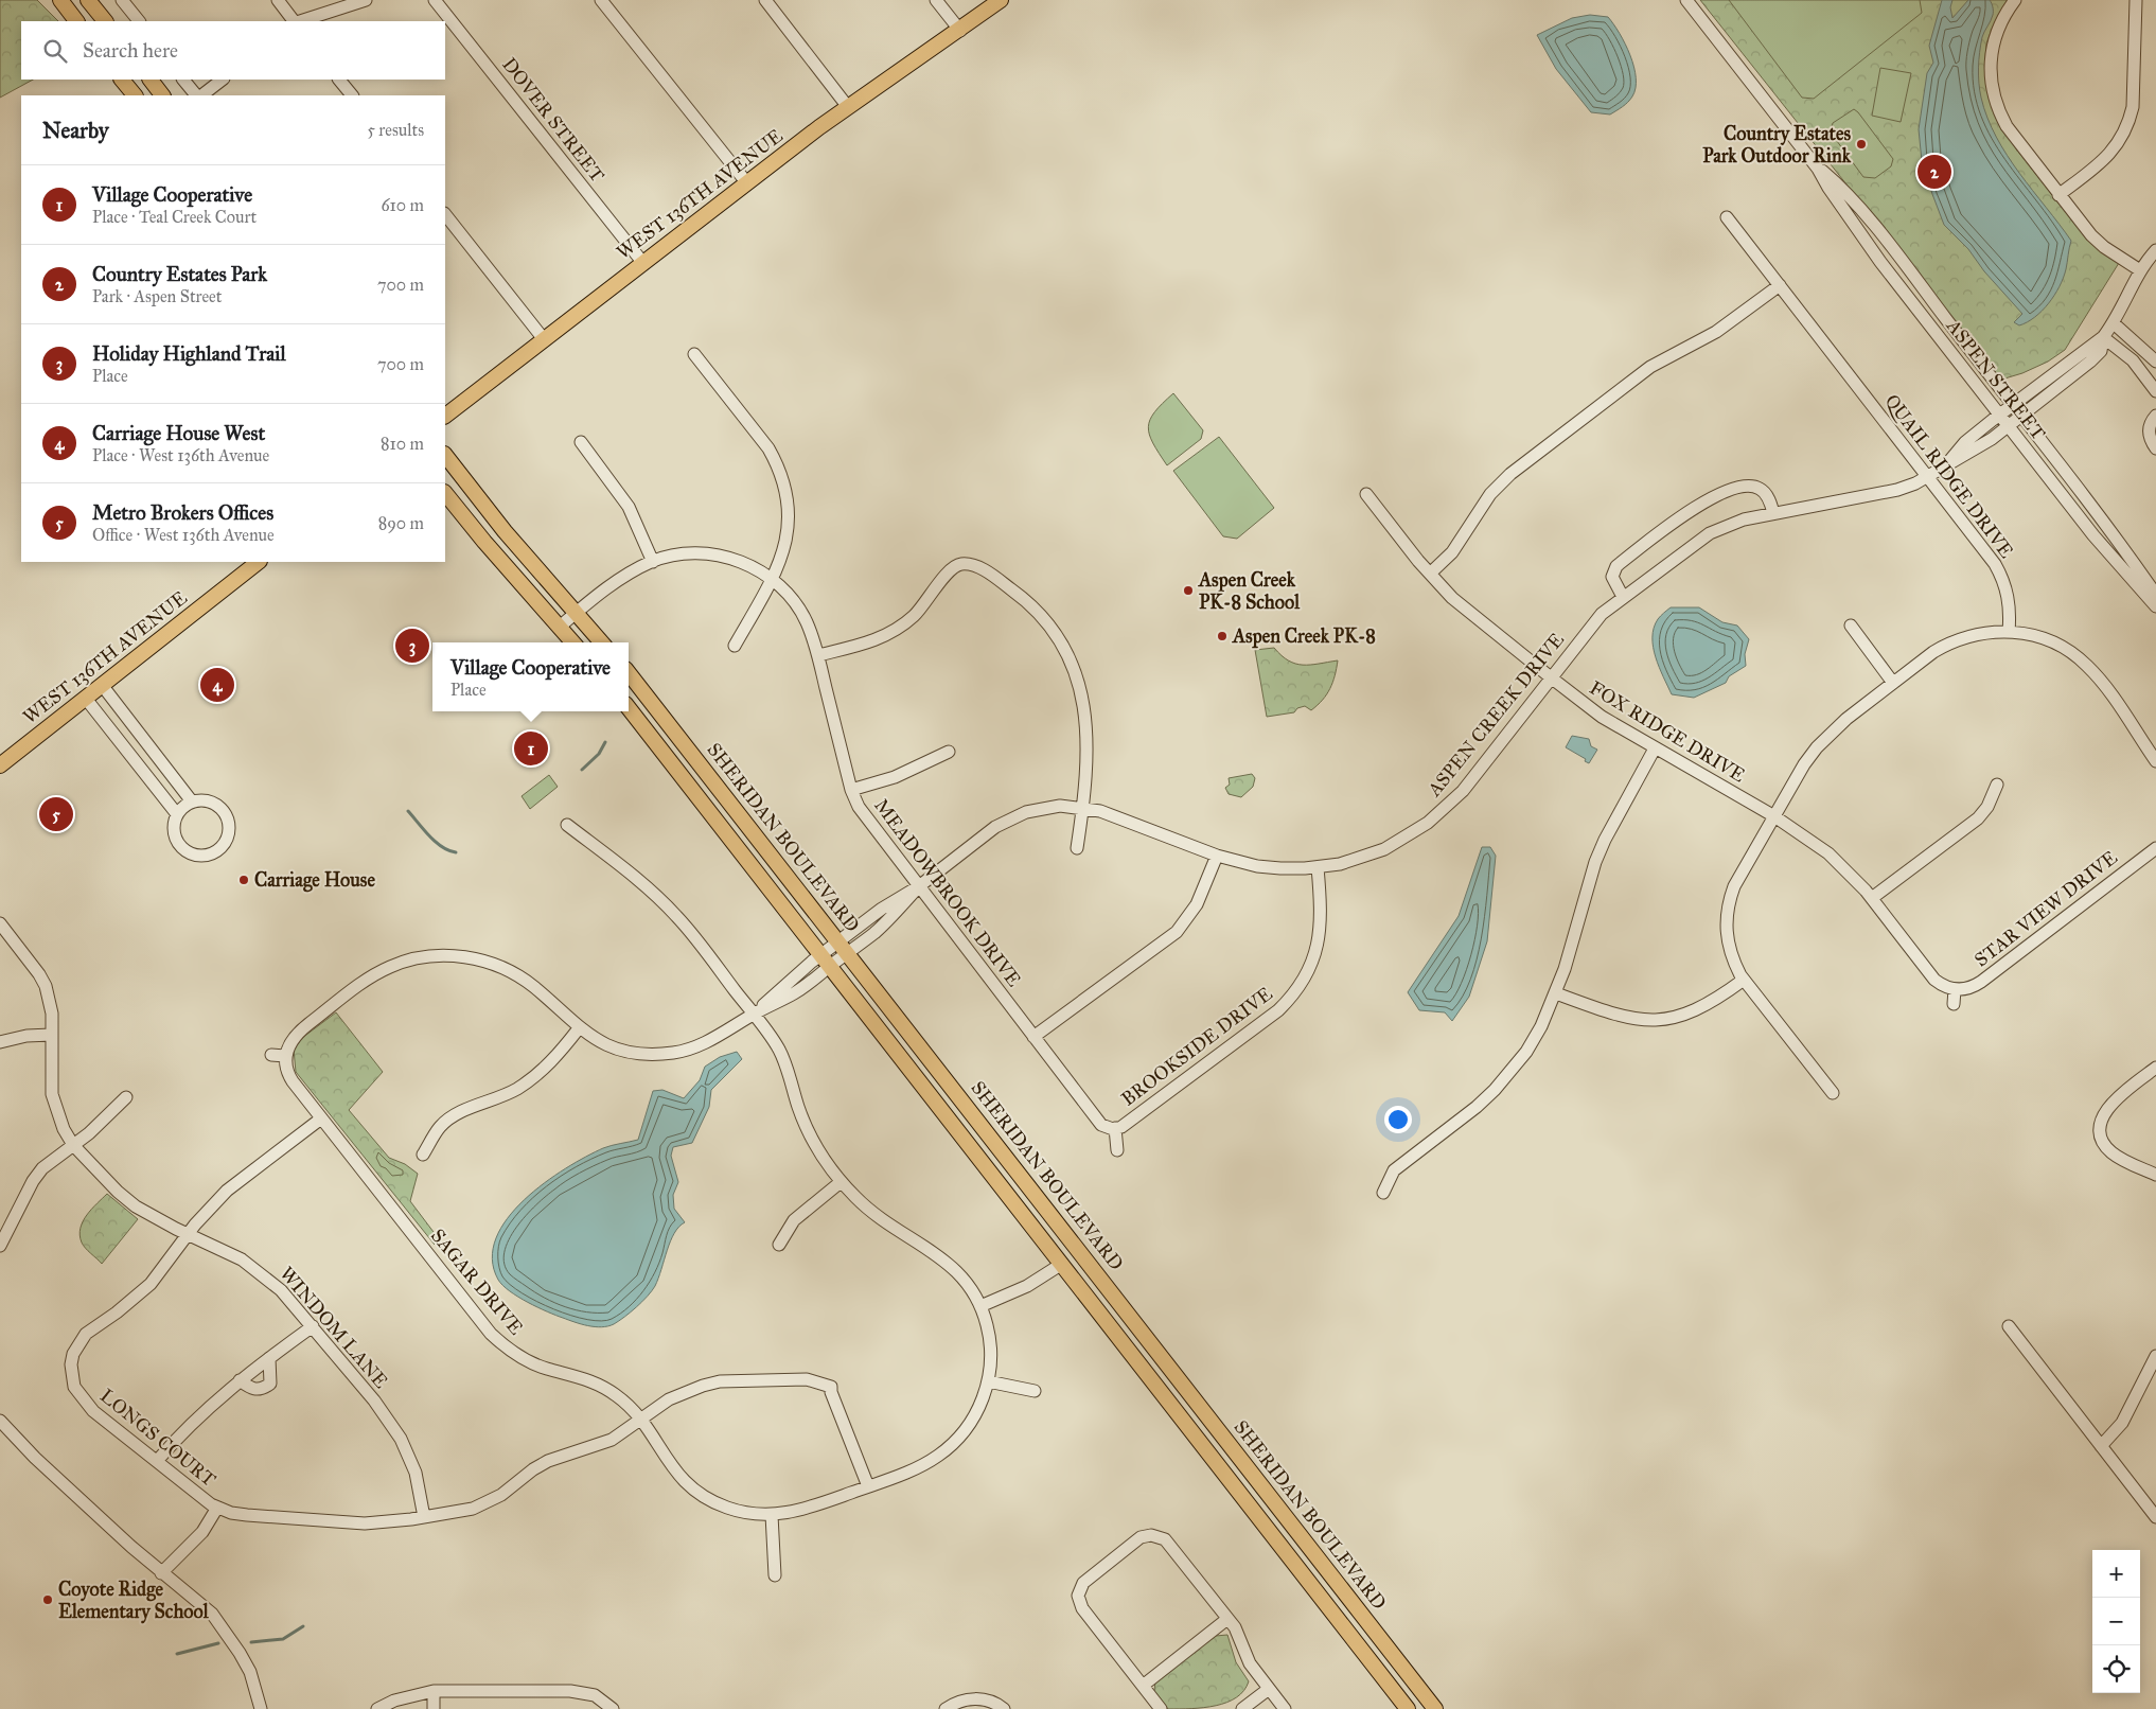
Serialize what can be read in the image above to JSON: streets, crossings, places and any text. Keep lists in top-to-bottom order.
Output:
{
  "streets": {
    "main road": ["WEST 136TH AVENUE", "SHERIDAN BOULEVARD"],
    "street": [
      "DOVER STREET",
      "ASPEN STREET",
      "QUAIL RIDGE DRIVE",
      "ASPEN CREEK DRIVE",
      "FOX RIDGE DRIVE",
      "MEADOWBROOK DRIVE",
      "STAR VIEW DRIVE",
      "BROOKSIDE DRIVE",
      "SAGAR DRIVE",
      "WINDOM LANE",
      "LONGS COURT"
    ]
  },
  "crossings": [
    ["DOVER STREET", "WEST 136TH AVENUE"],
    ["ASPEN STREET", "ASPEN CREEK DRIVE"],
    ["QUAIL RIDGE DRIVE", "ASPEN CREEK DRIVE"],
    ["ASPEN CREEK DRIVE", "FOX RIDGE DRIVE"],
    ["ASPEN CREEK DRIVE", "SHERIDAN BOULEVARD"],
    ["ASPEN CREEK DRIVE", "MEADOWBROOK DRIVE"],
    ["ASPEN CREEK DRIVE", "BROOKSIDE DRIVE"],
    ["FOX RIDGE DRIVE", "STAR VIEW DRIVE"],
    ["MEADOWBROOK DRIVE", "BROOKSIDE DRIVE"],
    ["SAGAR DRIVE", "LONGS COURT"],
    ["WINDOM LANE", "LONGS COURT"]
  ],
  "places": [
    "Country Estates Park Outdoor Rink",
    "Aspen Creek PK-8 School",
    "Aspen Creek PK-8",
    "Carriage House",
    "Coyote Ridge Elementary School"
  ],
  "page": {
    "search": "Search here",
    "heading": ["Nearby", "5 results"],
    "pins": [
      "2",
      "3",
      "4",
      "1",
      "5"
    ],
    "list": [
      {
        "mark": "1",
        "name": "Village Cooperative",
        "note": "Place · Teal Creek Court",
        "value": "610 m"
      },
      {
        "mark": "2",
        "name": "Country Estates Park",
        "note": "Park · Aspen Street",
        "value": "700 m"
      },
      {
        "mark": "3",
        "name": "Holiday Highland Trail",
        "note": "Place",
        "value": "700 m"
      },
      {
        "mark": "4",
        "name": "Carriage House West",
        "note": "Place · West 136th Avenue",
        "value": "810 m"
      },
      {
        "mark": "5",
        "name": "Metro Brokers Offices",
        "note": "Office · West 136th Avenue",
        "value": "890 m"
      }
    ],
    "popup": ["Village Cooperative", "Place"],
    "map_buttons": ["+", "−"]
  }
}
